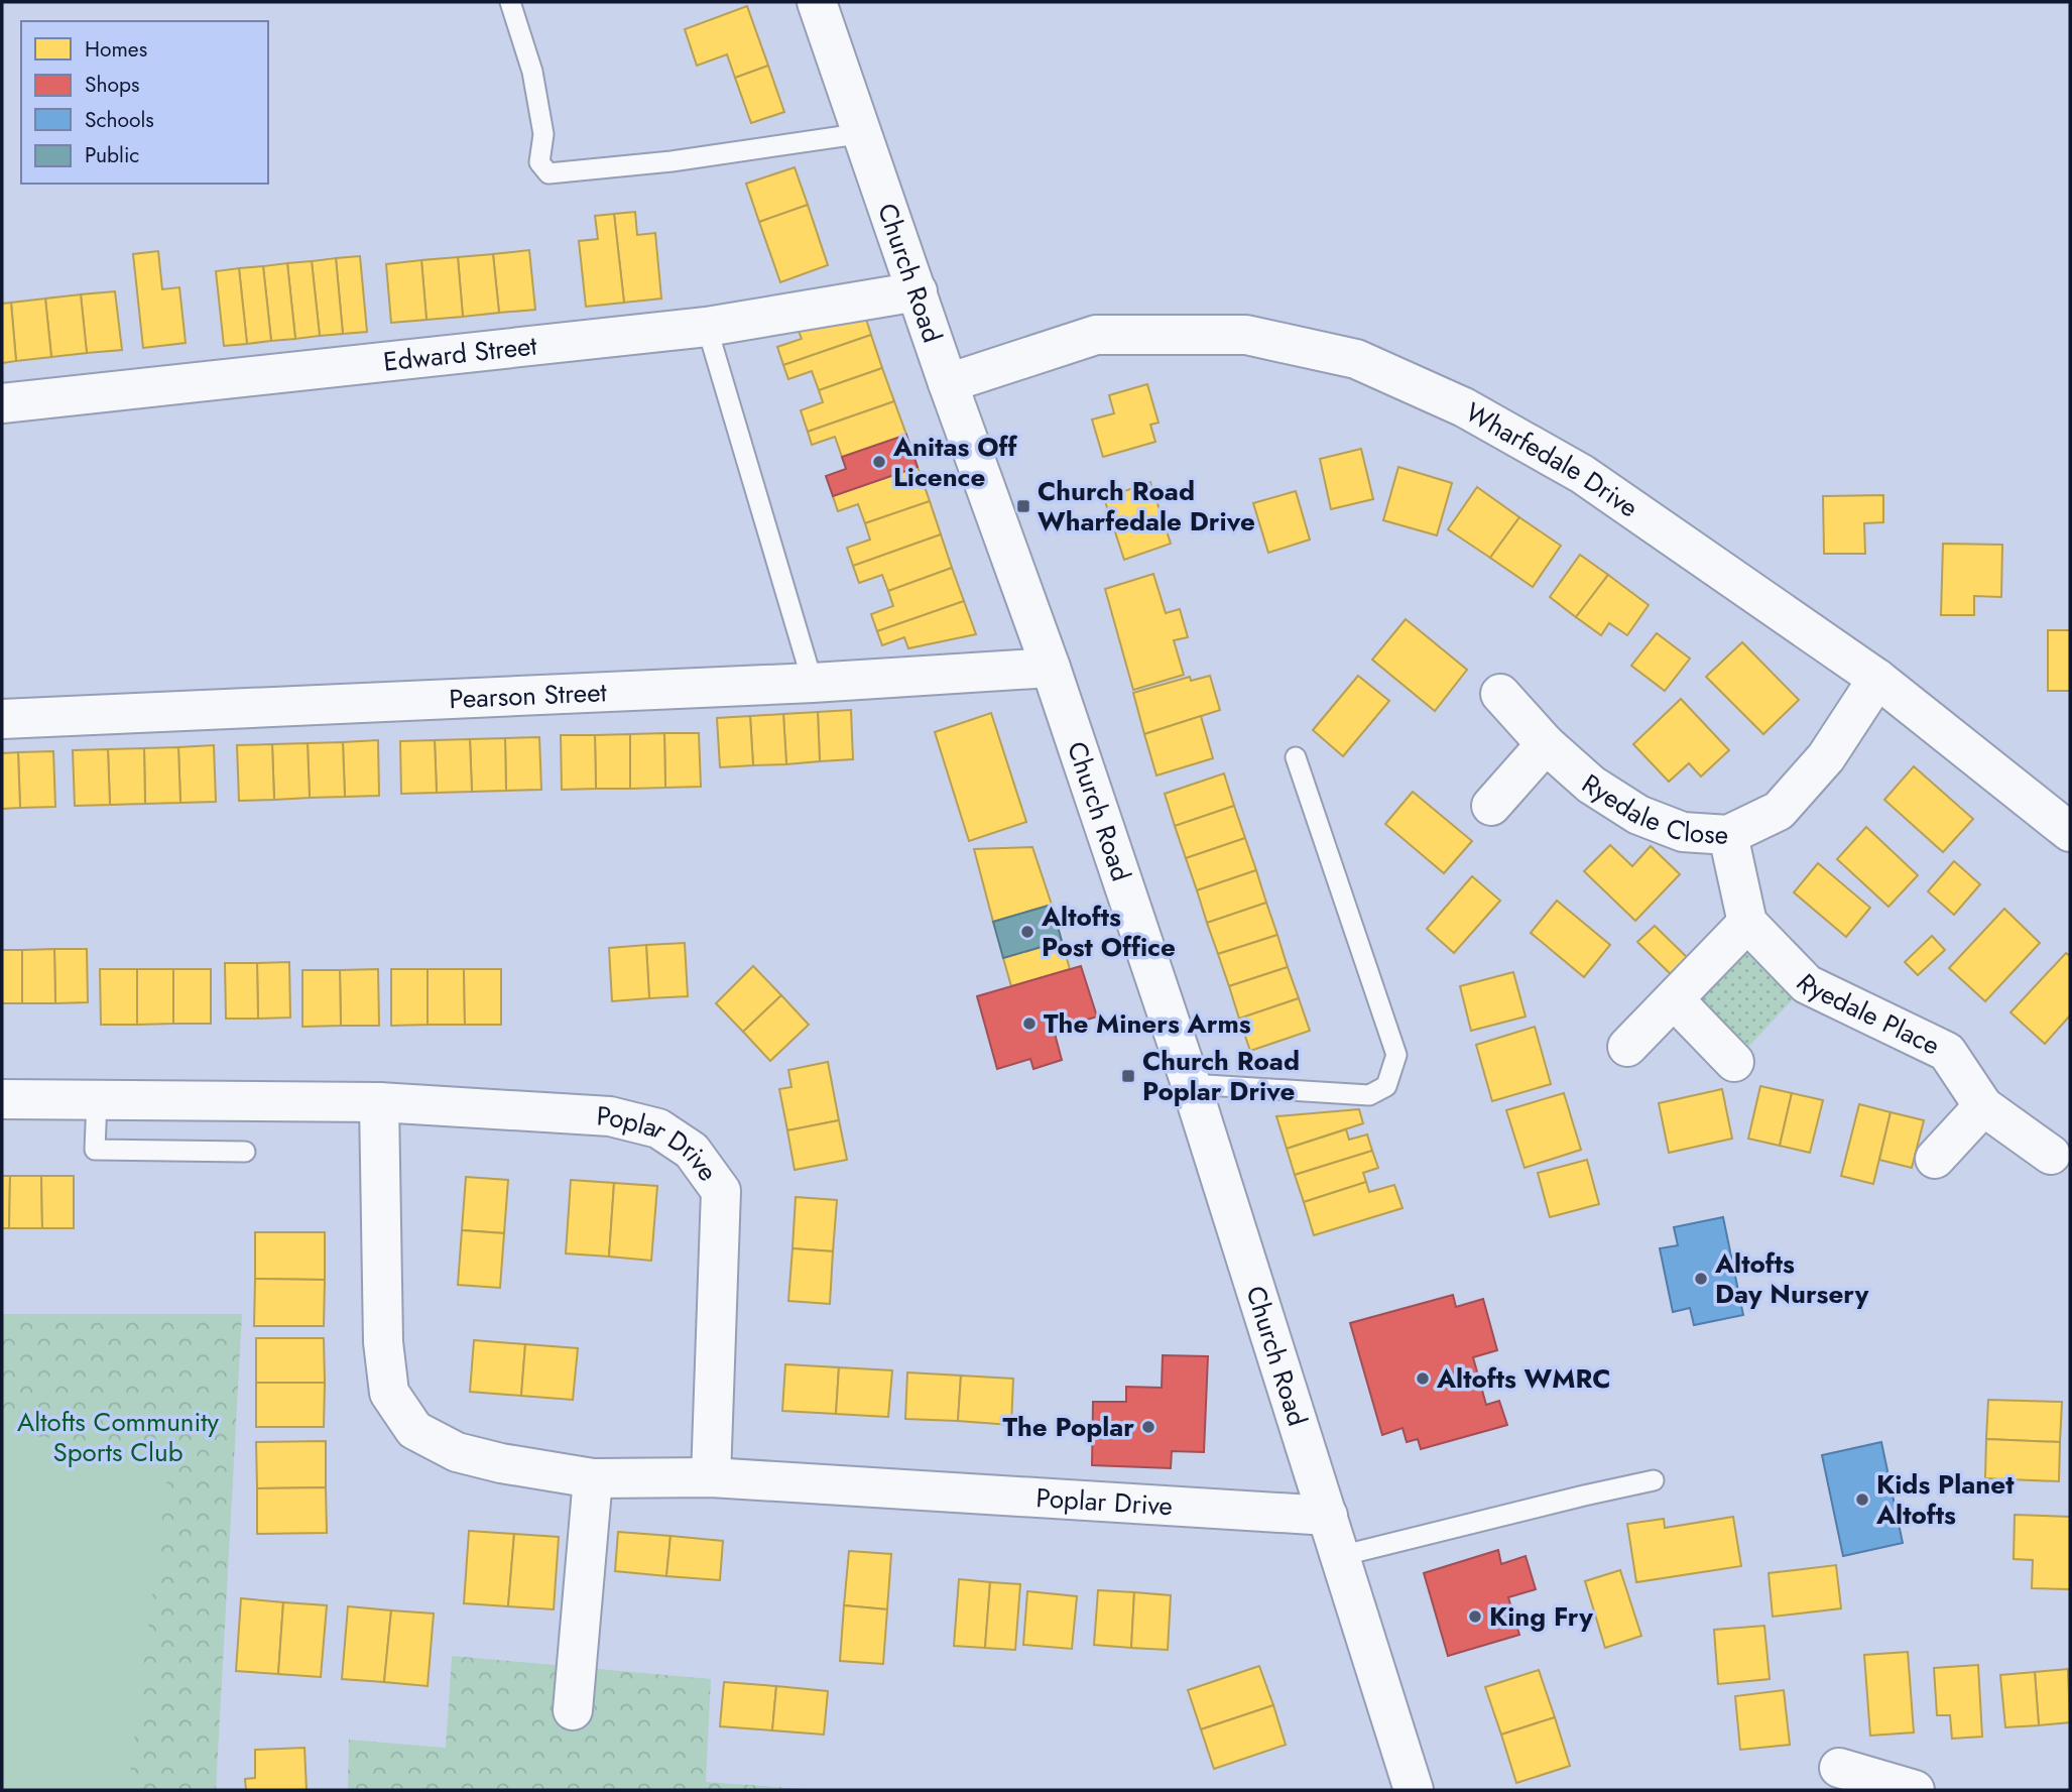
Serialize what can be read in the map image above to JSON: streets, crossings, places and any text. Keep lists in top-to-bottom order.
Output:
{
  "streets": {
    "street": [
      "Church Road",
      "Edward Street",
      "Wharfedale Drive",
      "Pearson Street",
      "Ryedale Close",
      "Ryedale Place",
      "Poplar Drive"
    ]
  },
  "crossings": [
    ["Church Road", "Edward Street"],
    ["Church Road", "Wharfedale Drive"],
    ["Church Road", "Pearson Street"],
    ["Church Road", "Poplar Drive"],
    ["Wharfedale Drive", "Ryedale Close"]
  ],
  "parks": ["Altofts Community Sports Club"],
  "places": {
    "other": [
      "Anitas Off Licence",
      "Altofts Post Office",
      "The Miners Arms",
      "Altofts Day Nursery",
      "Altofts WMRC",
      "The Poplar",
      "Kids Planet Altofts",
      "King Fry"
    ],
    "transit": ["Church Road Wharfedale Drive", "Church Road Poplar Drive"]
  },
  "legend": [
    "Homes",
    "Shops",
    "Schools",
    "Public"
  ]
}
